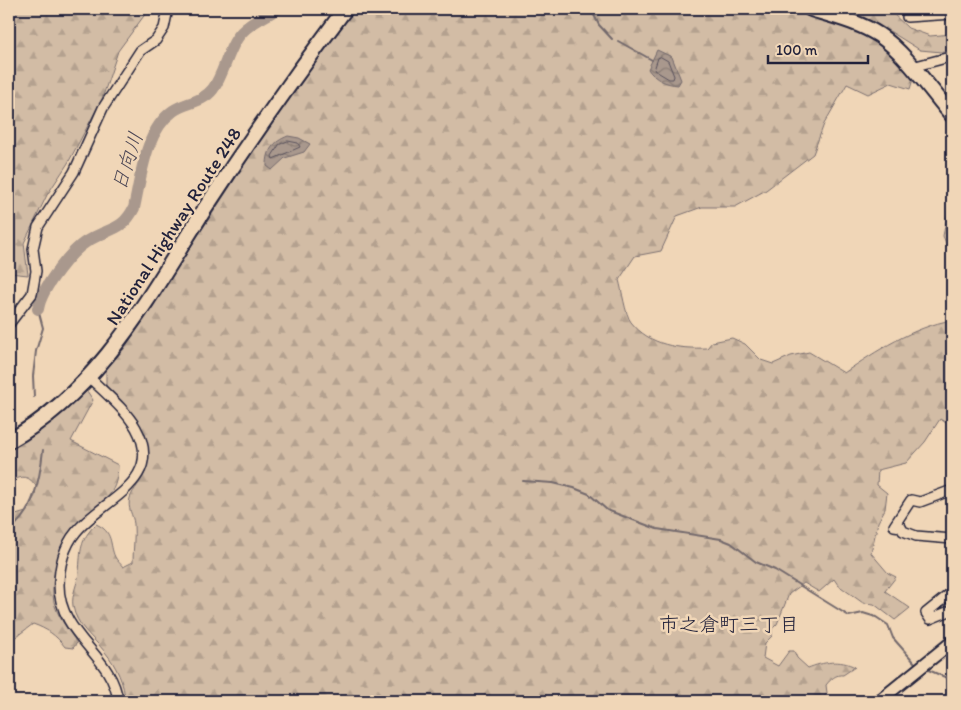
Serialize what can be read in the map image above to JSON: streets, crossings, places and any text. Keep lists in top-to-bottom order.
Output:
{
  "streets": {
    "highway": ["National Highway Route 248"]
  },
  "districts": ["市之倉町三丁目"],
  "water": ["日向川"],
  "scale_bar": "100 m"
}
